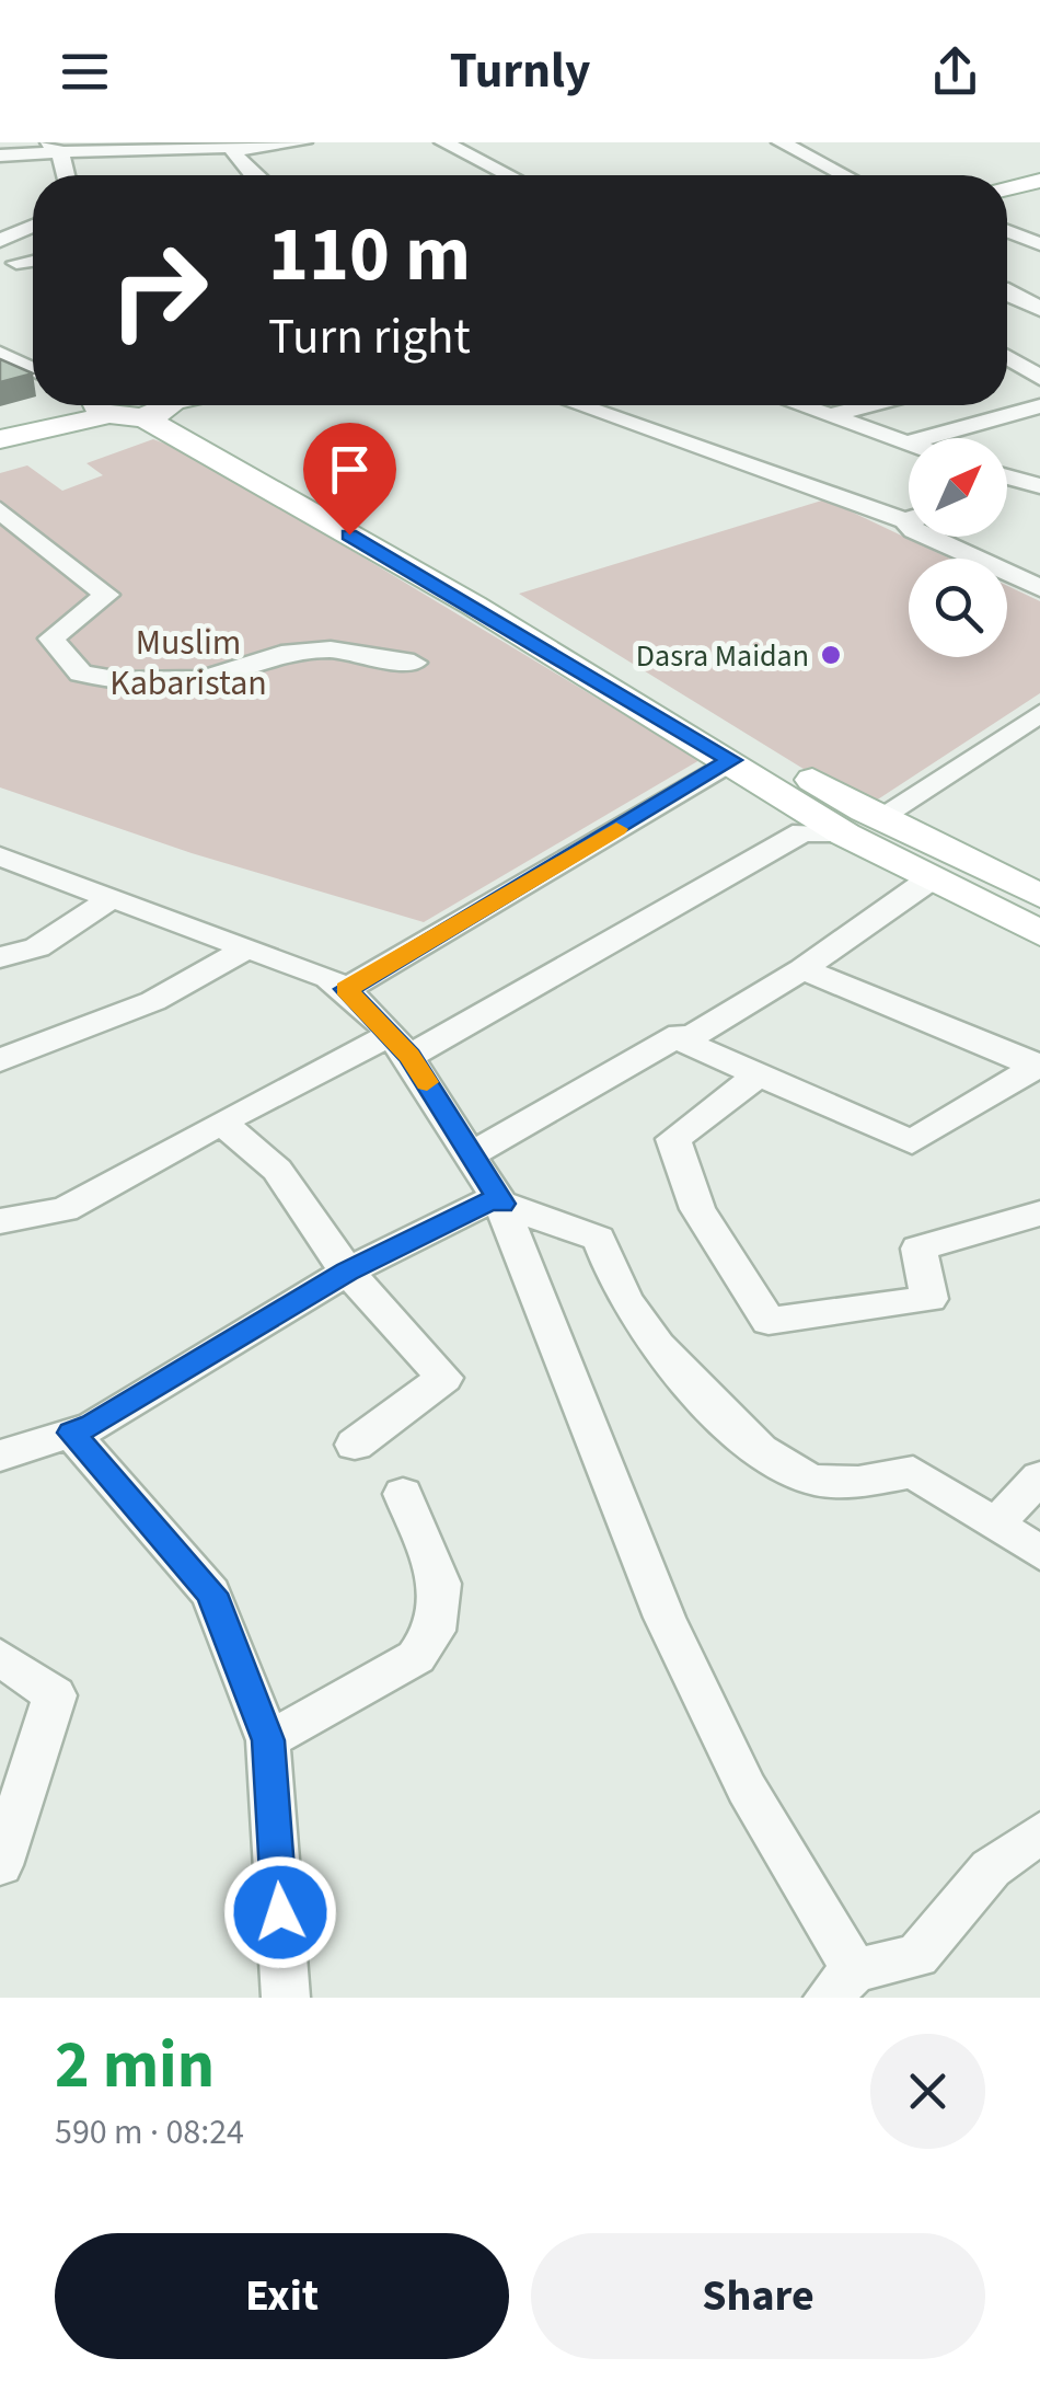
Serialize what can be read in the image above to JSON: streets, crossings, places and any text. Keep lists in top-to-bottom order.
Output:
{
  "parks": ["Muslim Kabaristan"],
  "places": ["Dasra Maidan"],
  "north": "top right",
  "page": {
    "header": "Turnly",
    "turn": ["110 m", "Turn right"],
    "heading": ["2 min", "590 m · 08:24"],
    "buttons": ["Exit", "Share"]
  }
}
